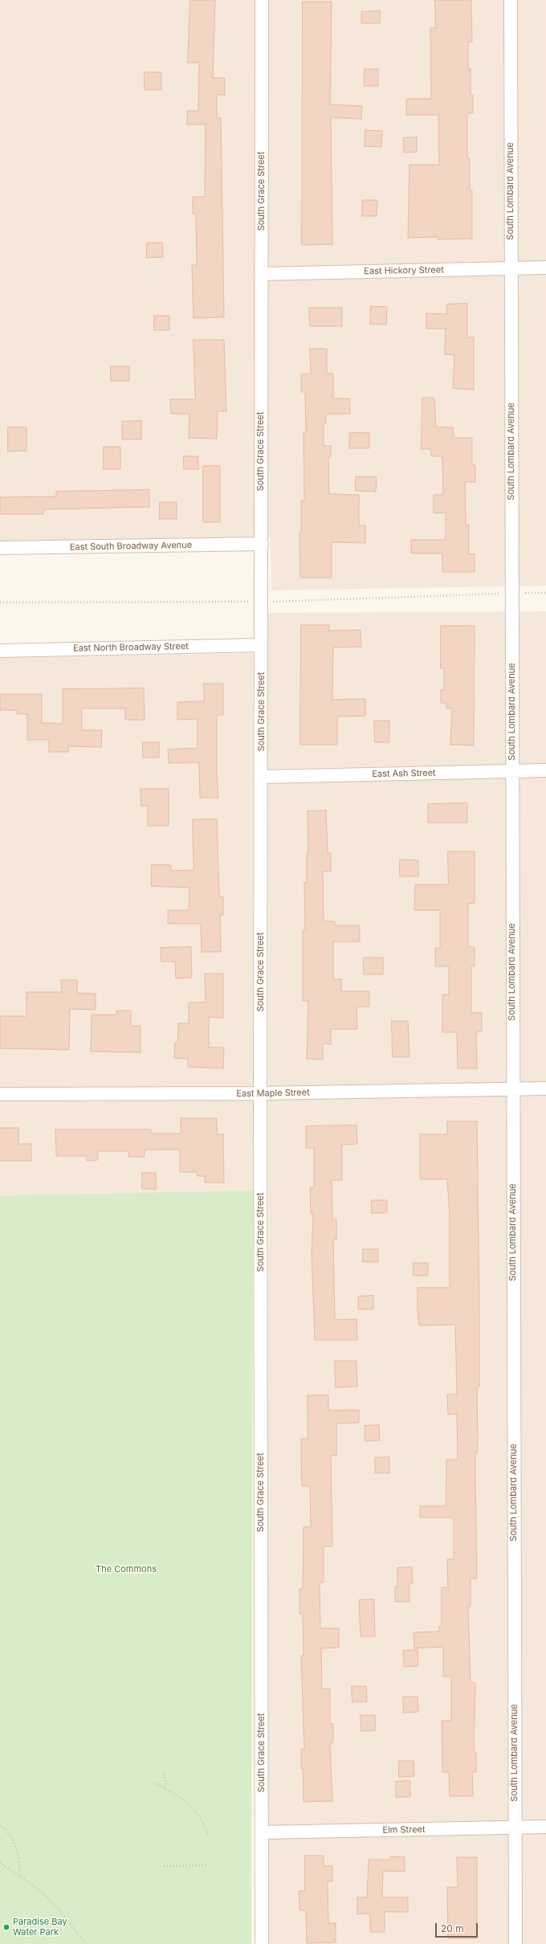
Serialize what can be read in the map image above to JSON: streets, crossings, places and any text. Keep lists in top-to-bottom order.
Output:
{
  "streets": {
    "street": [
      "South Grace Street",
      "South Lombard Avenue",
      "East Hickory Street",
      "East South Broadway Avenue",
      "East North Broadway Street",
      "East Ash Street",
      "East Maple Street",
      "Elm Street"
    ]
  },
  "crossings": [
    ["South Grace Street", "East Hickory Street"],
    ["South Grace Street", "East South Broadway Avenue"],
    ["South Grace Street", "East North Broadway Street"],
    ["South Grace Street", "East Ash Street"],
    ["South Grace Street", "East Maple Street"],
    ["South Grace Street", "Elm Street"],
    ["South Lombard Avenue", "East Hickory Street"],
    ["South Lombard Avenue", "East Ash Street"],
    ["South Lombard Avenue", "East Maple Street"],
    ["South Lombard Avenue", "Elm Street"]
  ],
  "parks": ["The Commons"],
  "places": ["Paradise Bay Water Park"],
  "scale_bar": "20 m"
}
